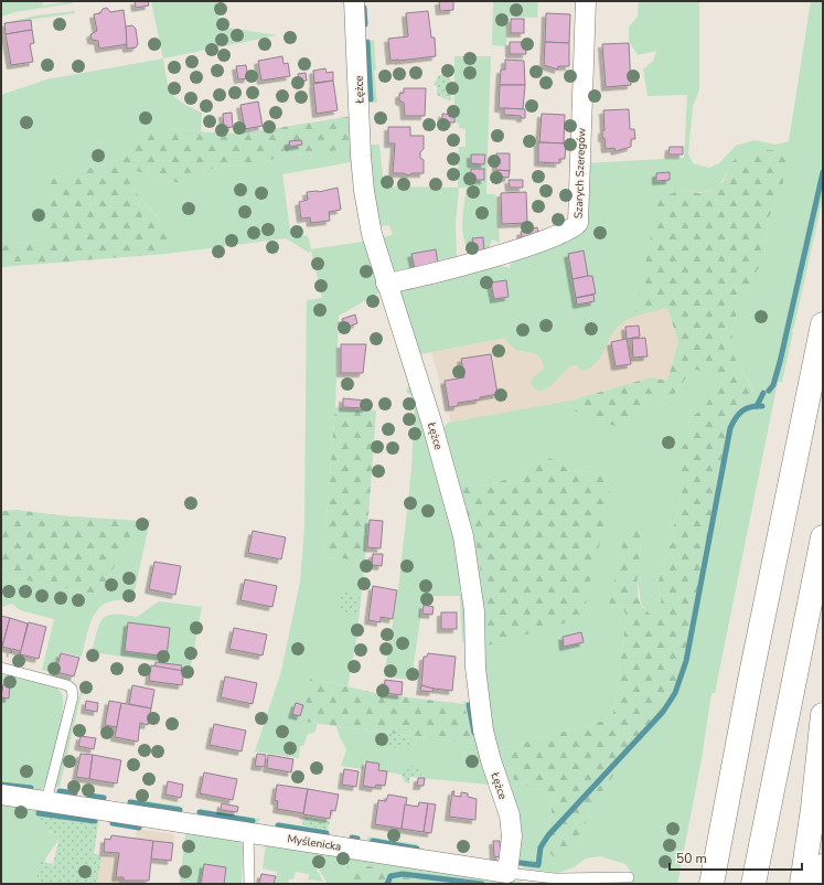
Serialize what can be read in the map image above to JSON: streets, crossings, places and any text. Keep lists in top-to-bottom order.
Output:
{
  "streets": {
    "street": ["Łężce", "Szarych Szeregów", "Myślenicka"]
  },
  "crossings": [
    ["Łężce", "Szarych Szeregów"],
    ["Łężce", "Myślenicka"]
  ],
  "scale_bar": "50 m"
}
